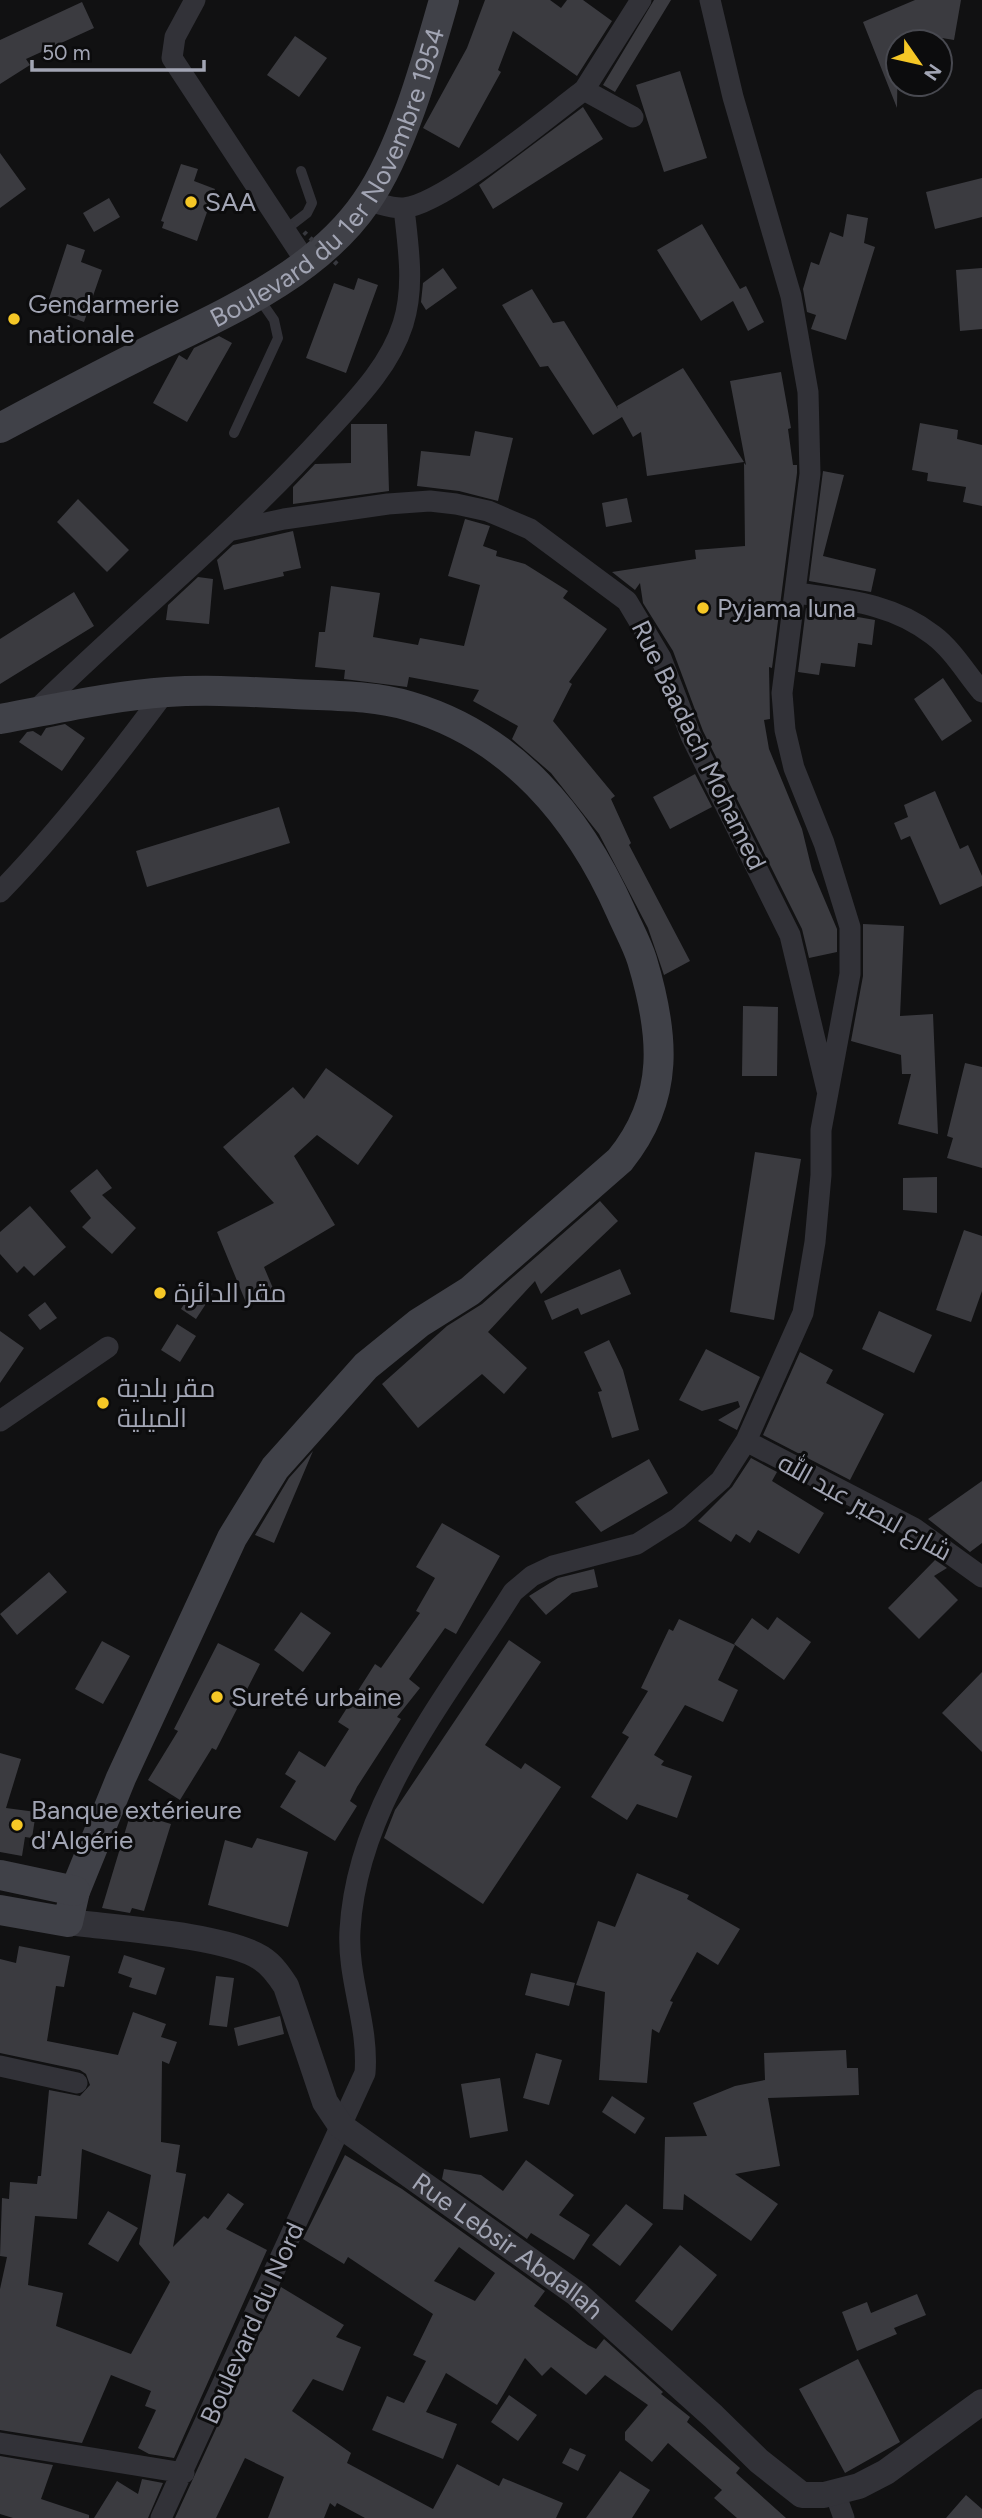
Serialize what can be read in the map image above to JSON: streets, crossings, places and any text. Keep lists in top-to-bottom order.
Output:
{
  "streets": {
    "main road": ["Boulevard du 1er Novembre 1954"],
    "street": [
      "Rue Baadach Mohamed",
      "شارع لبصير عبد الله",
      "Rue Lebsir Abdallah",
      "Boulevard du Nord"
    ]
  },
  "crossings": [
    ["Rue Baadach Mohamed", "شارع لبصير عبد الله"],
    ["Rue Baadach Mohamed", "Rue Lebsir Abdallah"],
    ["Rue Baadach Mohamed", "Boulevard du Nord"],
    ["Rue Lebsir Abdallah", "Boulevard du Nord"]
  ],
  "places": [
    "SAA",
    "Gendarmerie nationale",
    "Pyjama luna",
    "مقر الدائرة",
    "مقر بلدية الميلية",
    "Sureté urbaine",
    "Banque extérieure d'Algérie"
  ],
  "scale_bar": "50 m",
  "north": "bottom right"
}
